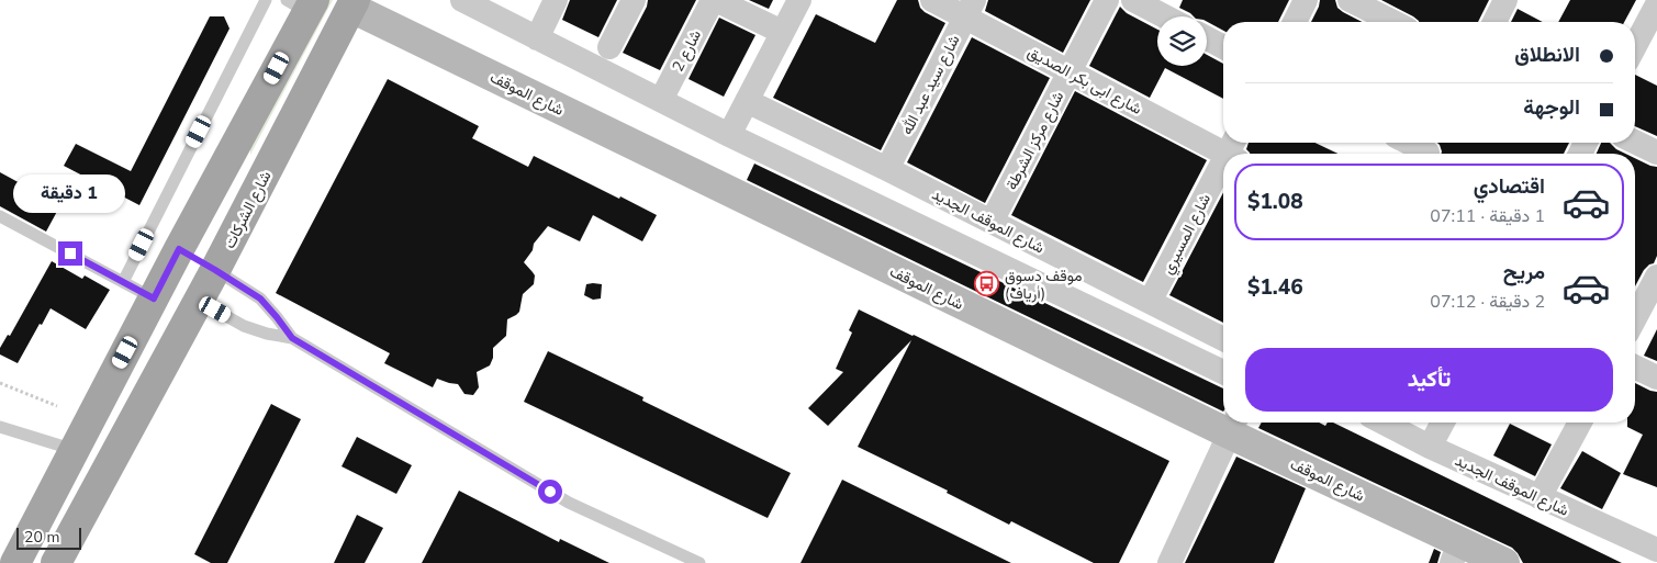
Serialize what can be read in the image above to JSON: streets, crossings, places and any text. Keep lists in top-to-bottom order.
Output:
{
  "streets": {
    "main road": ["شارع الشركات"],
    "street": [
      "شارع 2",
      "شارع ابى بكر الصديق",
      "شارع سيد عبد الله",
      "شارع الموقف",
      "شارع مركز الشرطة",
      "شارع الموقف الجديد",
      "شارع المسيري"
    ]
  },
  "crossings": [
    ["شارع ابى بكر الصديق", "شارع سيد عبد الله"],
    ["شارع ابى بكر الصديق", "شارع مركز الشرطة"],
    ["شارع سيد عبد الله", "شارع الموقف الجديد"],
    ["شارع الموقف", "شارع الشركات"],
    ["شارع مركز الشرطة", "شارع الموقف الجديد"],
    ["شارع الموقف الجديد", "شارع المسيري"]
  ],
  "places": {
    "bus stop": ["موقف دسوق (أرياف)"]
  },
  "scale_bar": "20 m",
  "page": {
    "banner": ["الانطلاق", "الوجهة"],
    "list": [
      {
        "name": "اقتصادي",
        "note": "1 دقيقة · 07:11",
        "value": "$1.08"
      },
      {
        "name": "مريح",
        "note": "2 دقيقة · 07:12",
        "value": "$1.46"
      }
    ],
    "bubble": "1 دقيقة",
    "buttons": "تأكيد",
    "scale": "20 m"
  }
}
